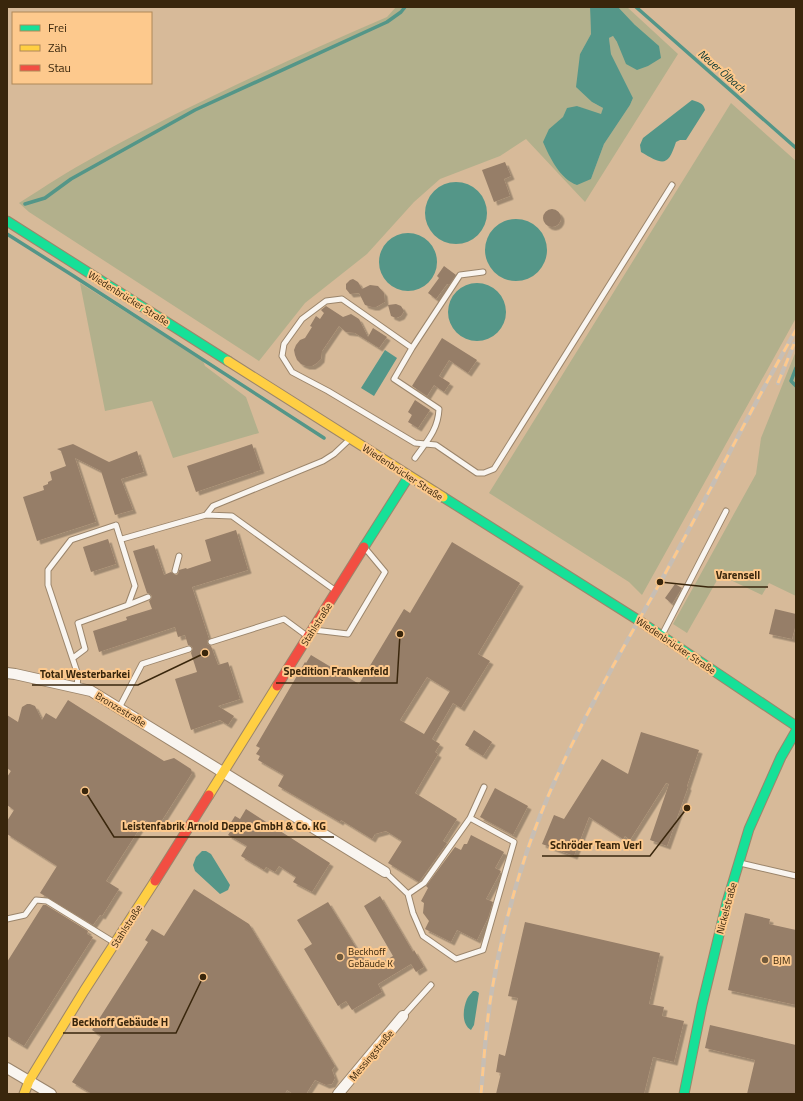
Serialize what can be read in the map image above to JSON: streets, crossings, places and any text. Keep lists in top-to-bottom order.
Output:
{
  "streets": {
    "street": [
      "Wiedenbrücker Straße",
      "Stahlstraße",
      "Bronzestraße",
      "Nickelstraße",
      "Messingstraße"
    ]
  },
  "crossings": [
    ["Wiedenbrücker Straße", "Stahlstraße"],
    ["Stahlstraße", "Bronzestraße"]
  ],
  "water": ["Neuer Ölbach"],
  "places": [
    "Varensell",
    "Spedition Frankenfeld",
    "Total Westerbarkei",
    "Leistenfabrik Arnold Deppe GmbH & Co. KG",
    "Schröder Team Verl",
    "Beckhoff Gebäude K",
    "BJM",
    "Beckhoff Gebäude H"
  ],
  "legend": ["Frei", "Zäh", "Stau"]
}
